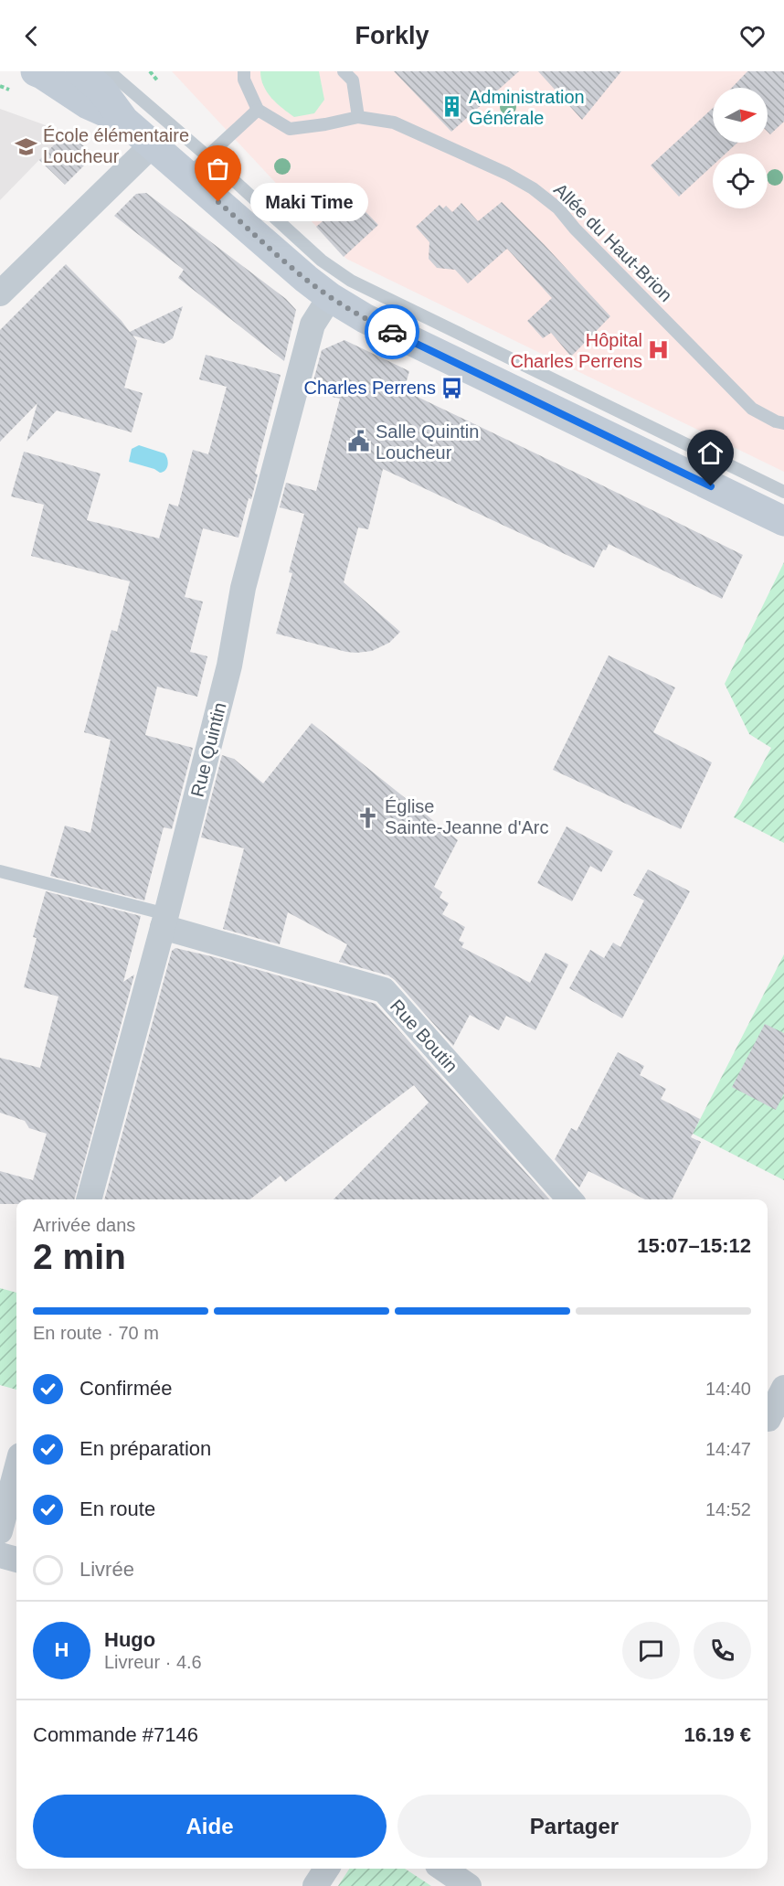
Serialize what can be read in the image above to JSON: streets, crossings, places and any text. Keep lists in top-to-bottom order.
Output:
{
  "streets": {
    "street": ["Rue Quintin", "Rue Boutin"],
    "lane": ["Allée du Haut-Brion"]
  },
  "crossings": [
    ["Rue Quintin", "Rue Boutin"]
  ],
  "places": {
    "building": ["Administration Générale"],
    "school or university": ["École élémentaire Loucheur"],
    "other": ["Maki Time"],
    "hospital": ["Hôpital Charles Perrens"],
    "bus stop": ["Charles Perrens"],
    "public building": ["Salle Quintin Loucheur"],
    "church": ["Église Sainte-Jeanne d'Arc"]
  },
  "north": "right",
  "page": {
    "header": "Forkly",
    "bubble": "Maki Time",
    "heading": ["2 min", "Arrivée dans", "15:07–15:12"],
    "panel": [
      "Hugo",
      "Livreur · 4.6",
      "Commande #7146",
      "16.19 €"
    ],
    "bar": "En route · 70 m",
    "list": [
      ["Confirmée", "14:40"],
      ["En préparation", "14:47"],
      ["En route", "14:52"],
      "Livrée"
    ],
    "round": "H",
    "buttons": ["Aide", "Partager"]
  }
}
